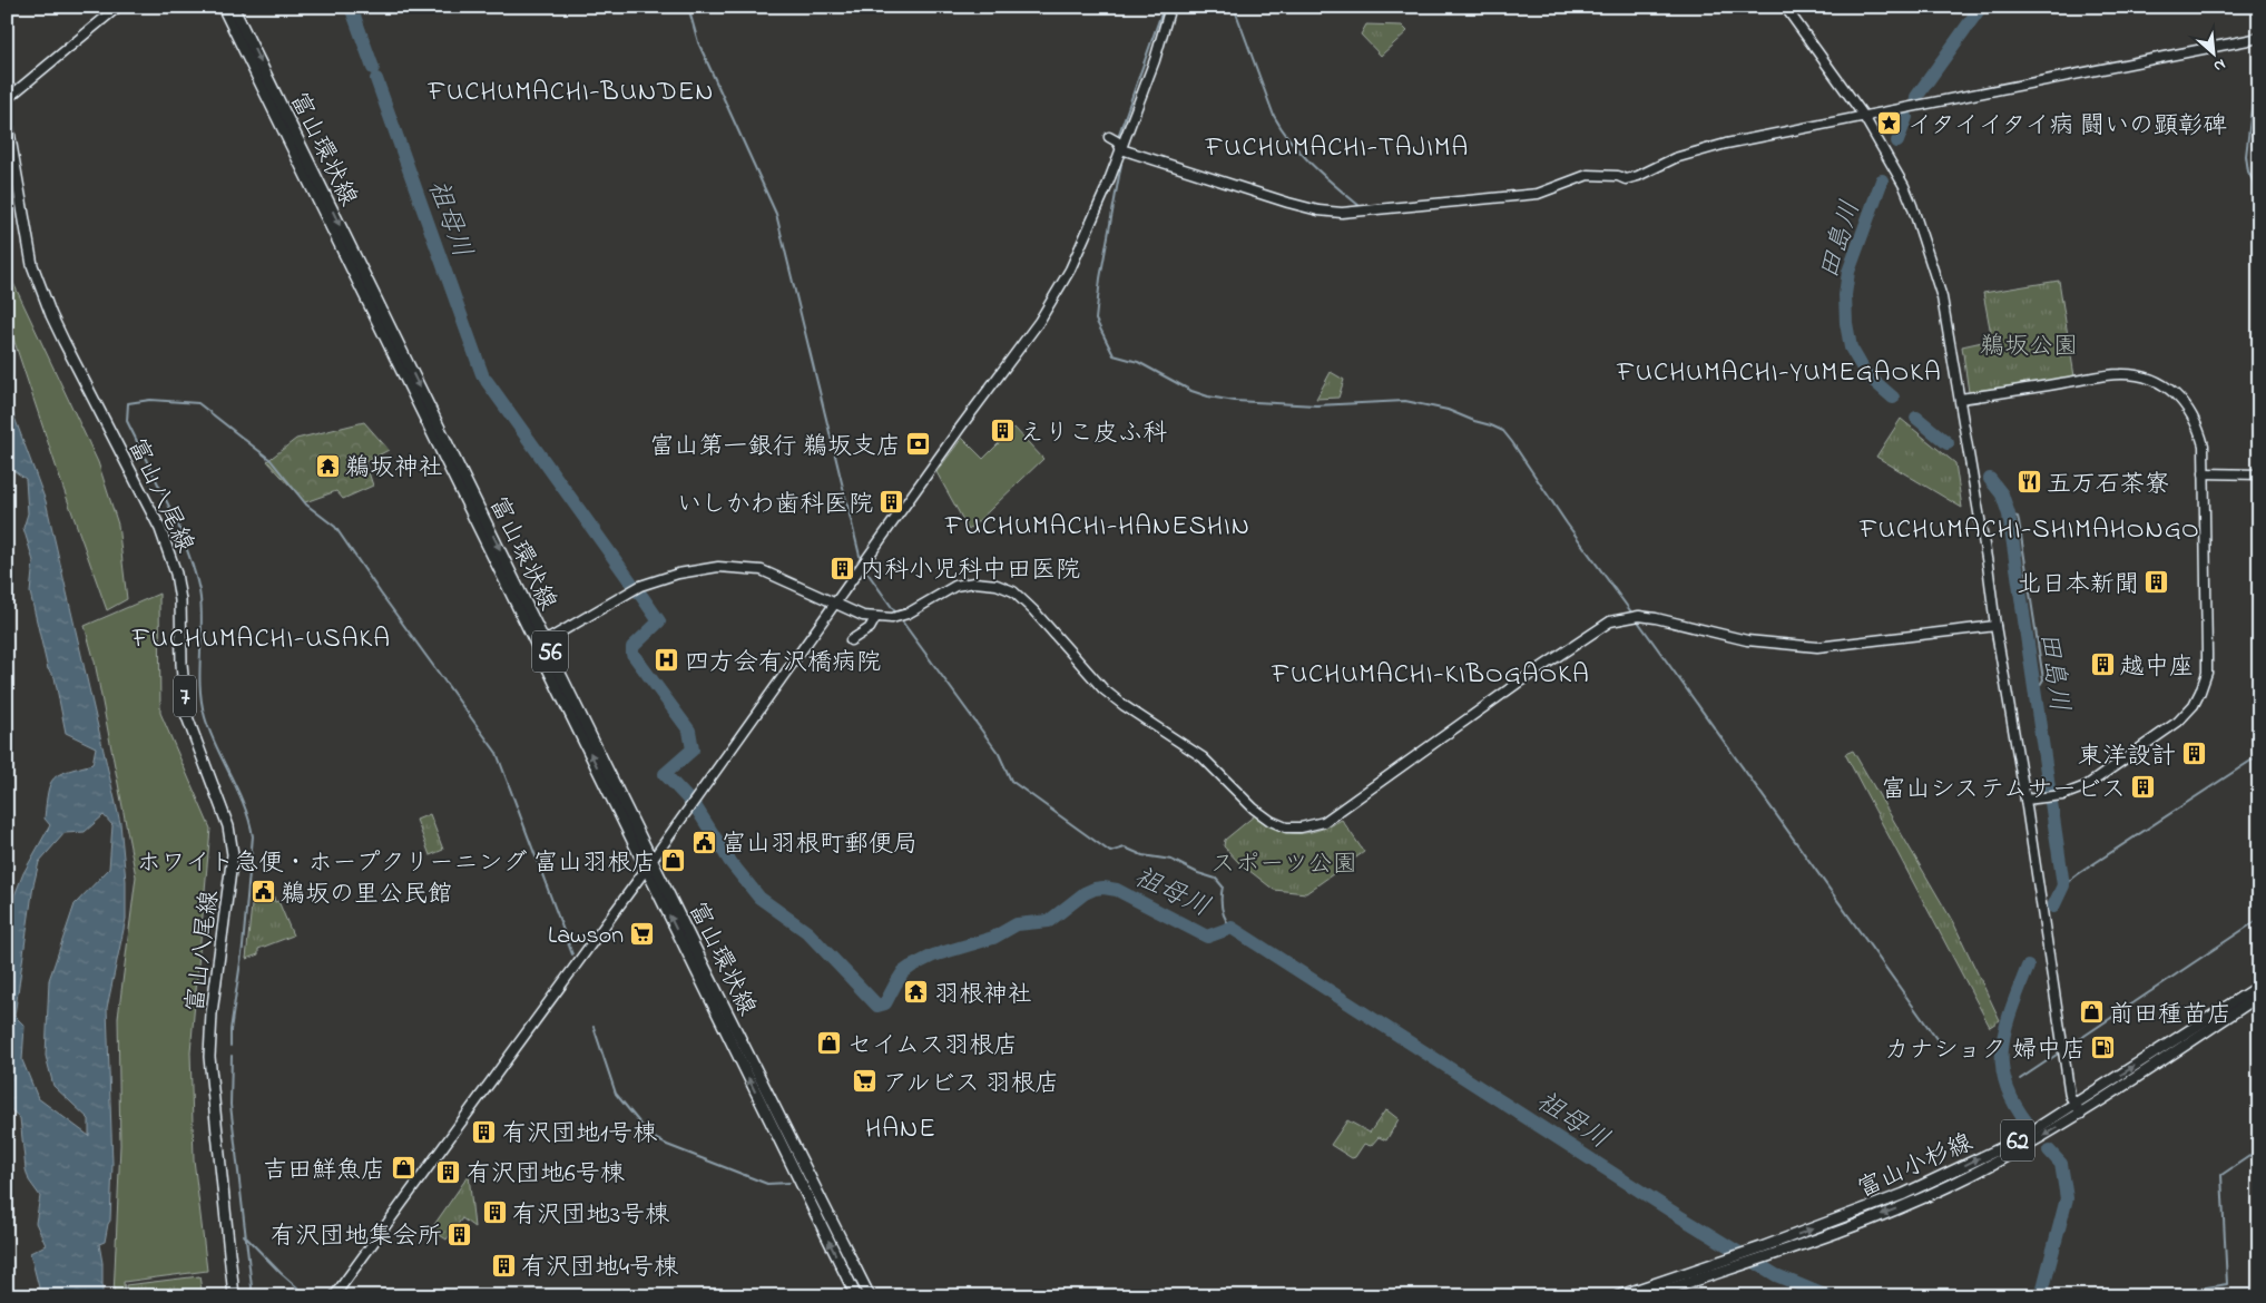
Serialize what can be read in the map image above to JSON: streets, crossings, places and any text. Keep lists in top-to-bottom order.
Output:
{
  "streets": {
    "main road": [
      "富山環状線",
      "富山八尾線",
      "56",
      "7",
      "62",
      "富山小杉線"
    ]
  },
  "districts": [
    "FUCHUMACHI-BUNDEN",
    "FUCHUMACHI-TAJIMA",
    "FUCHUMACHI-YUMEGAOKA",
    "FUCHUMACHI-HANESHIN",
    "FUCHUMACHI-SHIMAHONGO",
    "FUCHUMACHI-USAKA",
    "FUCHUMACHI-KIBOGAOKA",
    "HANE"
  ],
  "water": ["祖母川", "田島川"],
  "parks": ["鵜坂公園", "スポーツ公園"],
  "places": {
    "place": ["イタイイタイ病 闘いの顕彰碑"],
    "building": [
      "えりこ皮ふ科",
      "いしかわ歯科医院",
      "内科小児科中田医院",
      "北日本新聞",
      "越中座",
      "東洋設計",
      "富山システムサービス",
      "有沢団地1号棟",
      "有沢団地6号棟",
      "有沢団地3号棟",
      "有沢団地集会所",
      "有沢団地4号棟"
    ],
    "bank": ["富山第一銀行 鵜坂支店"],
    "temple": ["鵜坂神社", "羽根神社"],
    "restaurant": ["五万石茶寮"],
    "hospital": ["四方会有沢橋病院"],
    "public building": ["富山羽根町郵便局", "鵜坂の里公民館"],
    "shop": [
      "ホワイト急便・ホープクリーニング 富山羽根店",
      "前田種苗店",
      "セイムス羽根店",
      "吉田鮮魚店"
    ],
    "supermarket": ["Lawson", "アルビス 羽根店"],
    "fuel station": ["カナショク 婦中店"]
  },
  "north": "bottom right"
}
